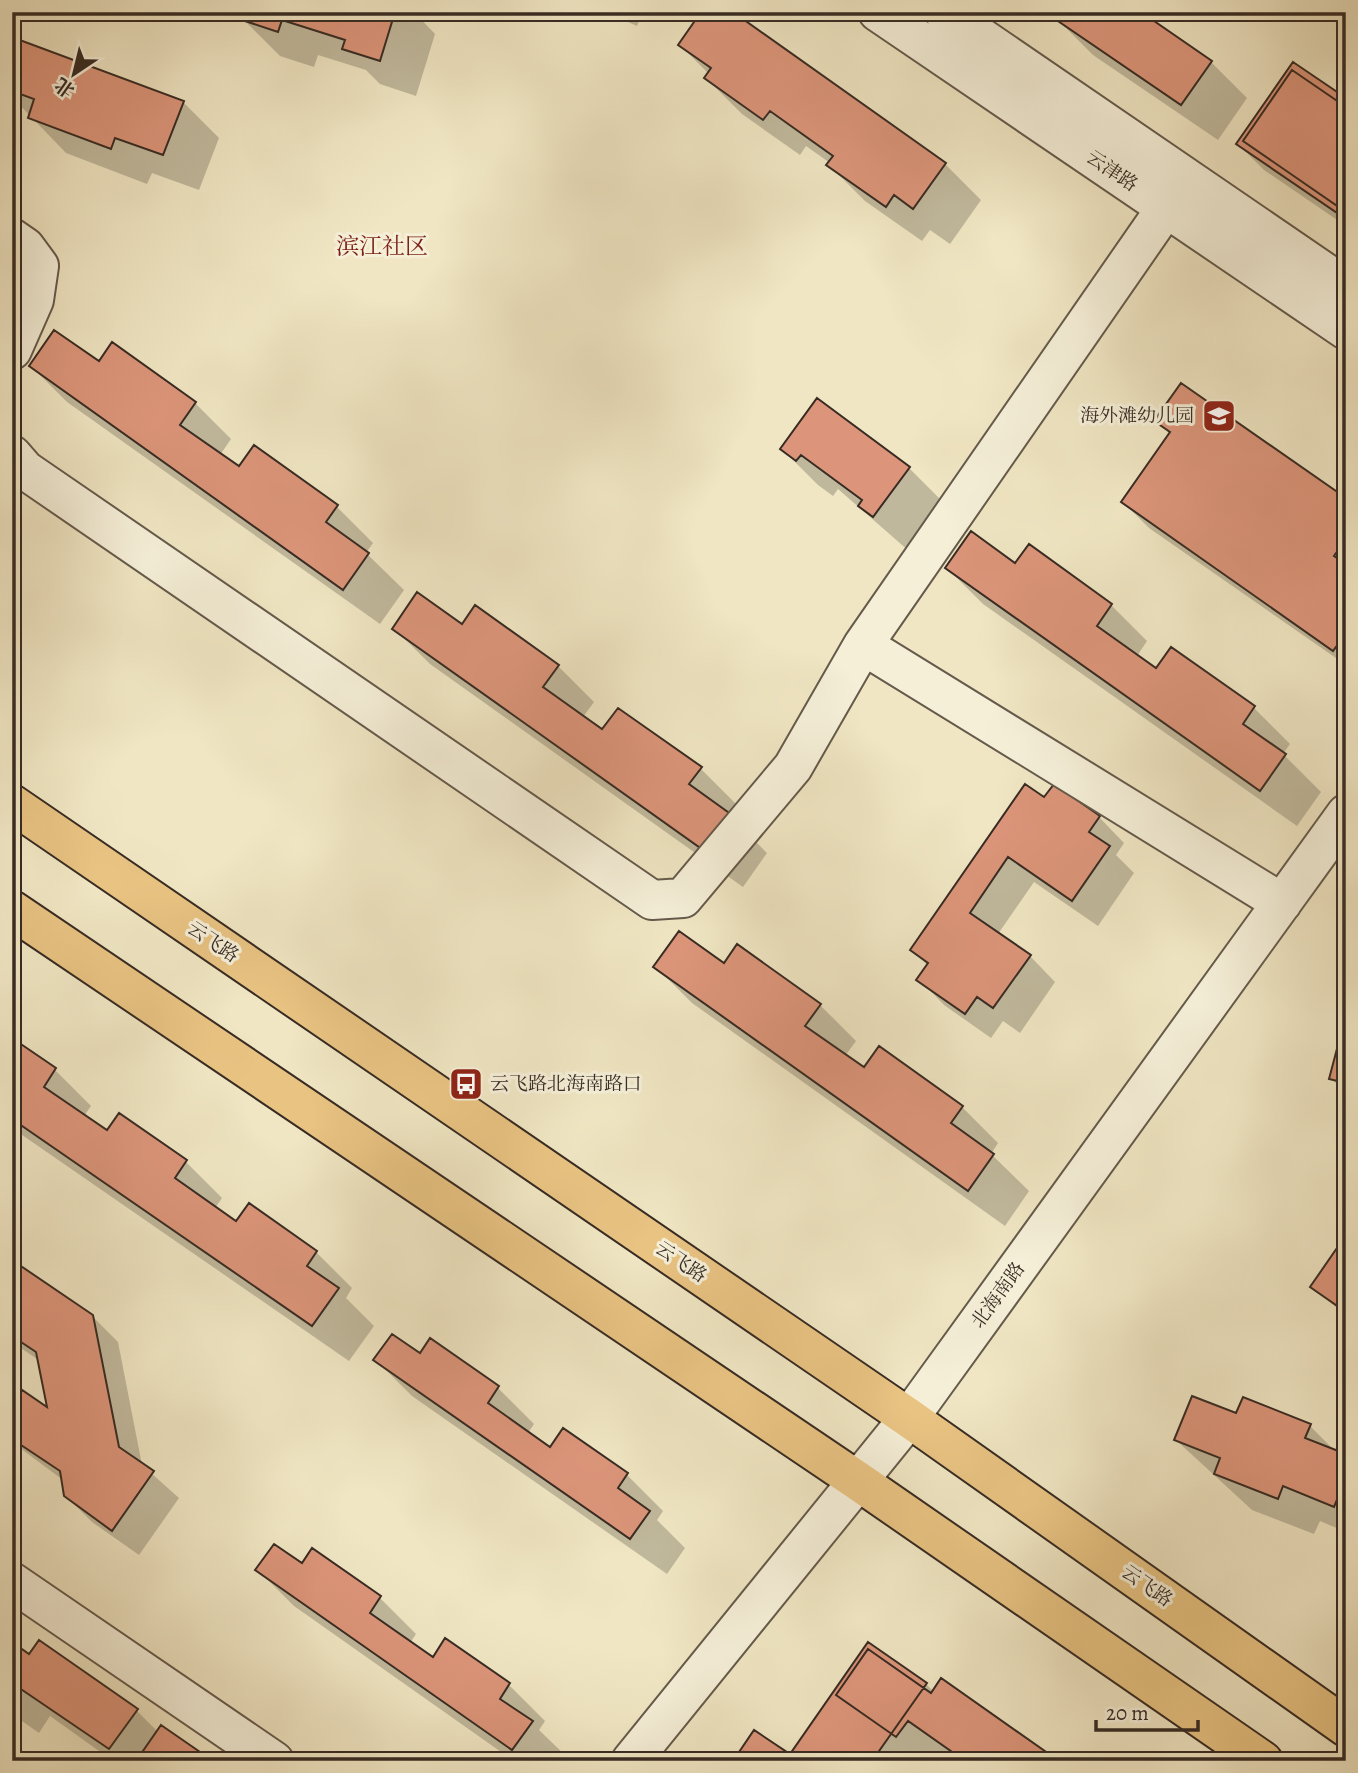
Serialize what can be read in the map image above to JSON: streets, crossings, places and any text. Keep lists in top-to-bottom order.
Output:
{
  "streets": {
    "main road": ["云飞路"],
    "street": ["云津路", "北海南路"]
  },
  "crossings": [
    ["云飞路", "北海南路"]
  ],
  "districts": ["滨江社区"],
  "places": {
    "school or university": ["海外滩幼儿园"],
    "bus stop": ["云飞路北海南路口"]
  },
  "scale_bar": "20 m",
  "north": "bottom left"
}
